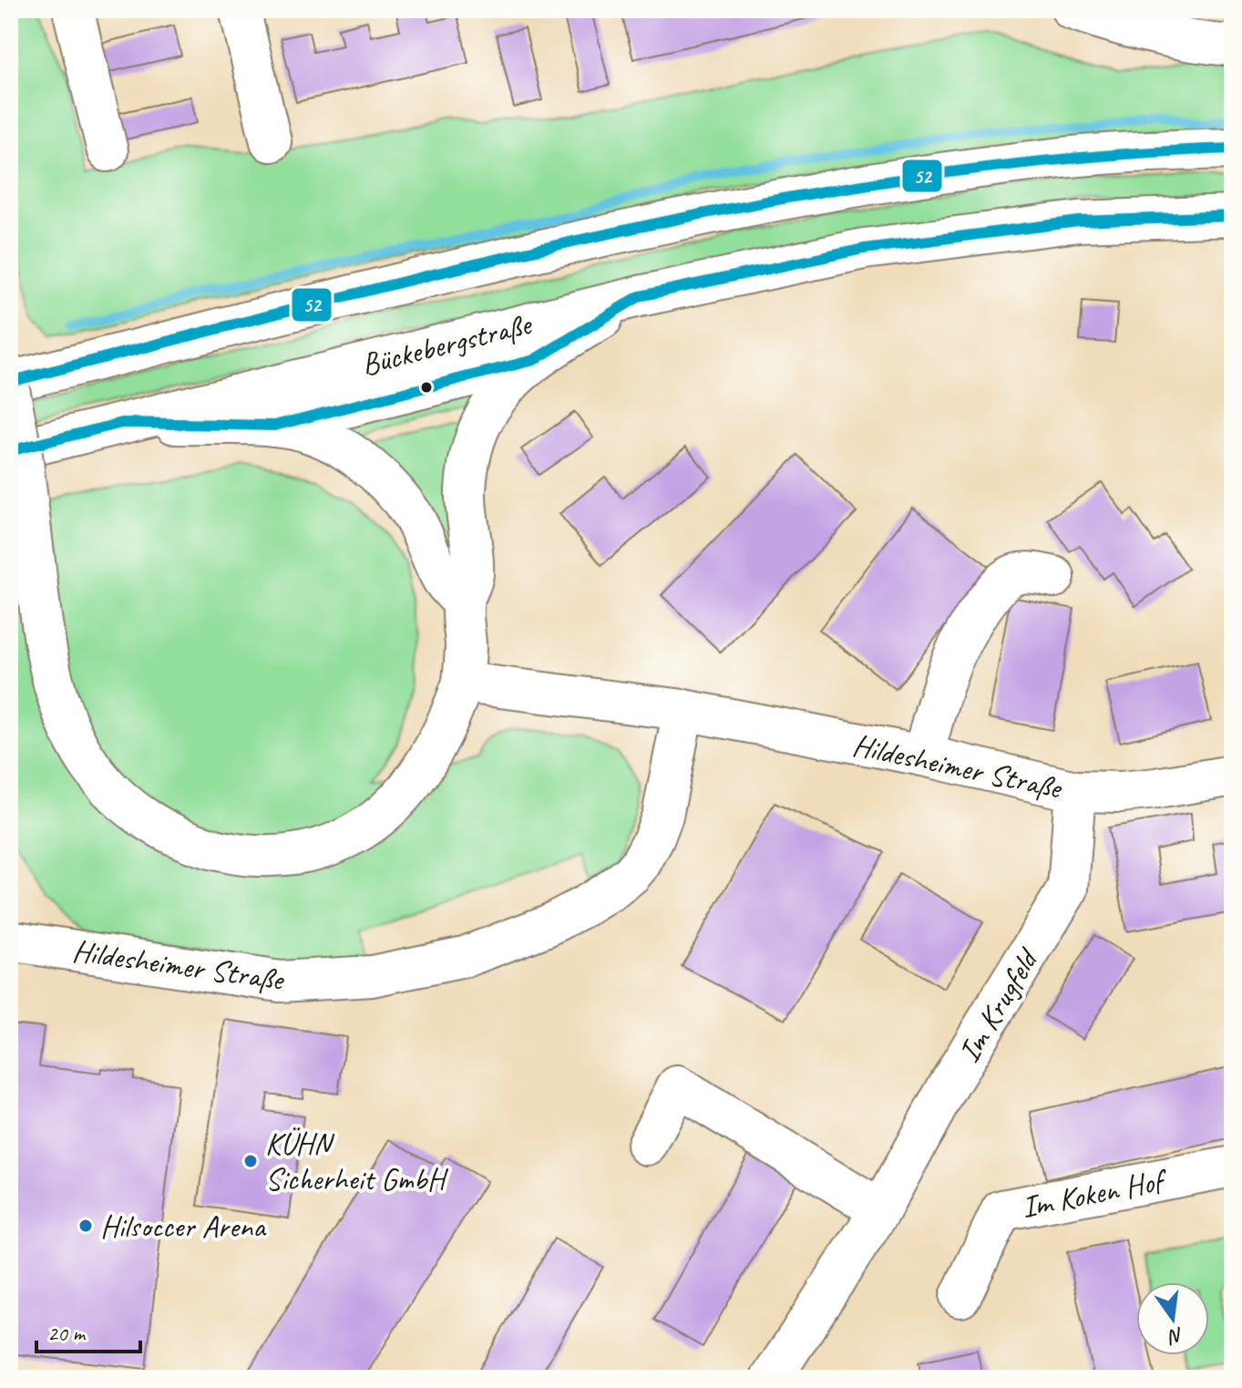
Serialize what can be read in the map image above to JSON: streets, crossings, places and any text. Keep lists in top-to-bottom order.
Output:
{
  "streets": {
    "main road": [
      "Bückebergstraße",
      "Hildesheimer Straße",
      "Im Krugfeld",
      "Im Koken Hof"
    ]
  },
  "crossings": [
    ["Hildesheimer Straße", "Im Krugfeld"]
  ],
  "places": ["KÜHN Sicherheit GmbH", "Hilsoccer Arena"],
  "lines": ["transit line 52"],
  "scale_bar": "20 m",
  "north": "bottom"
}
